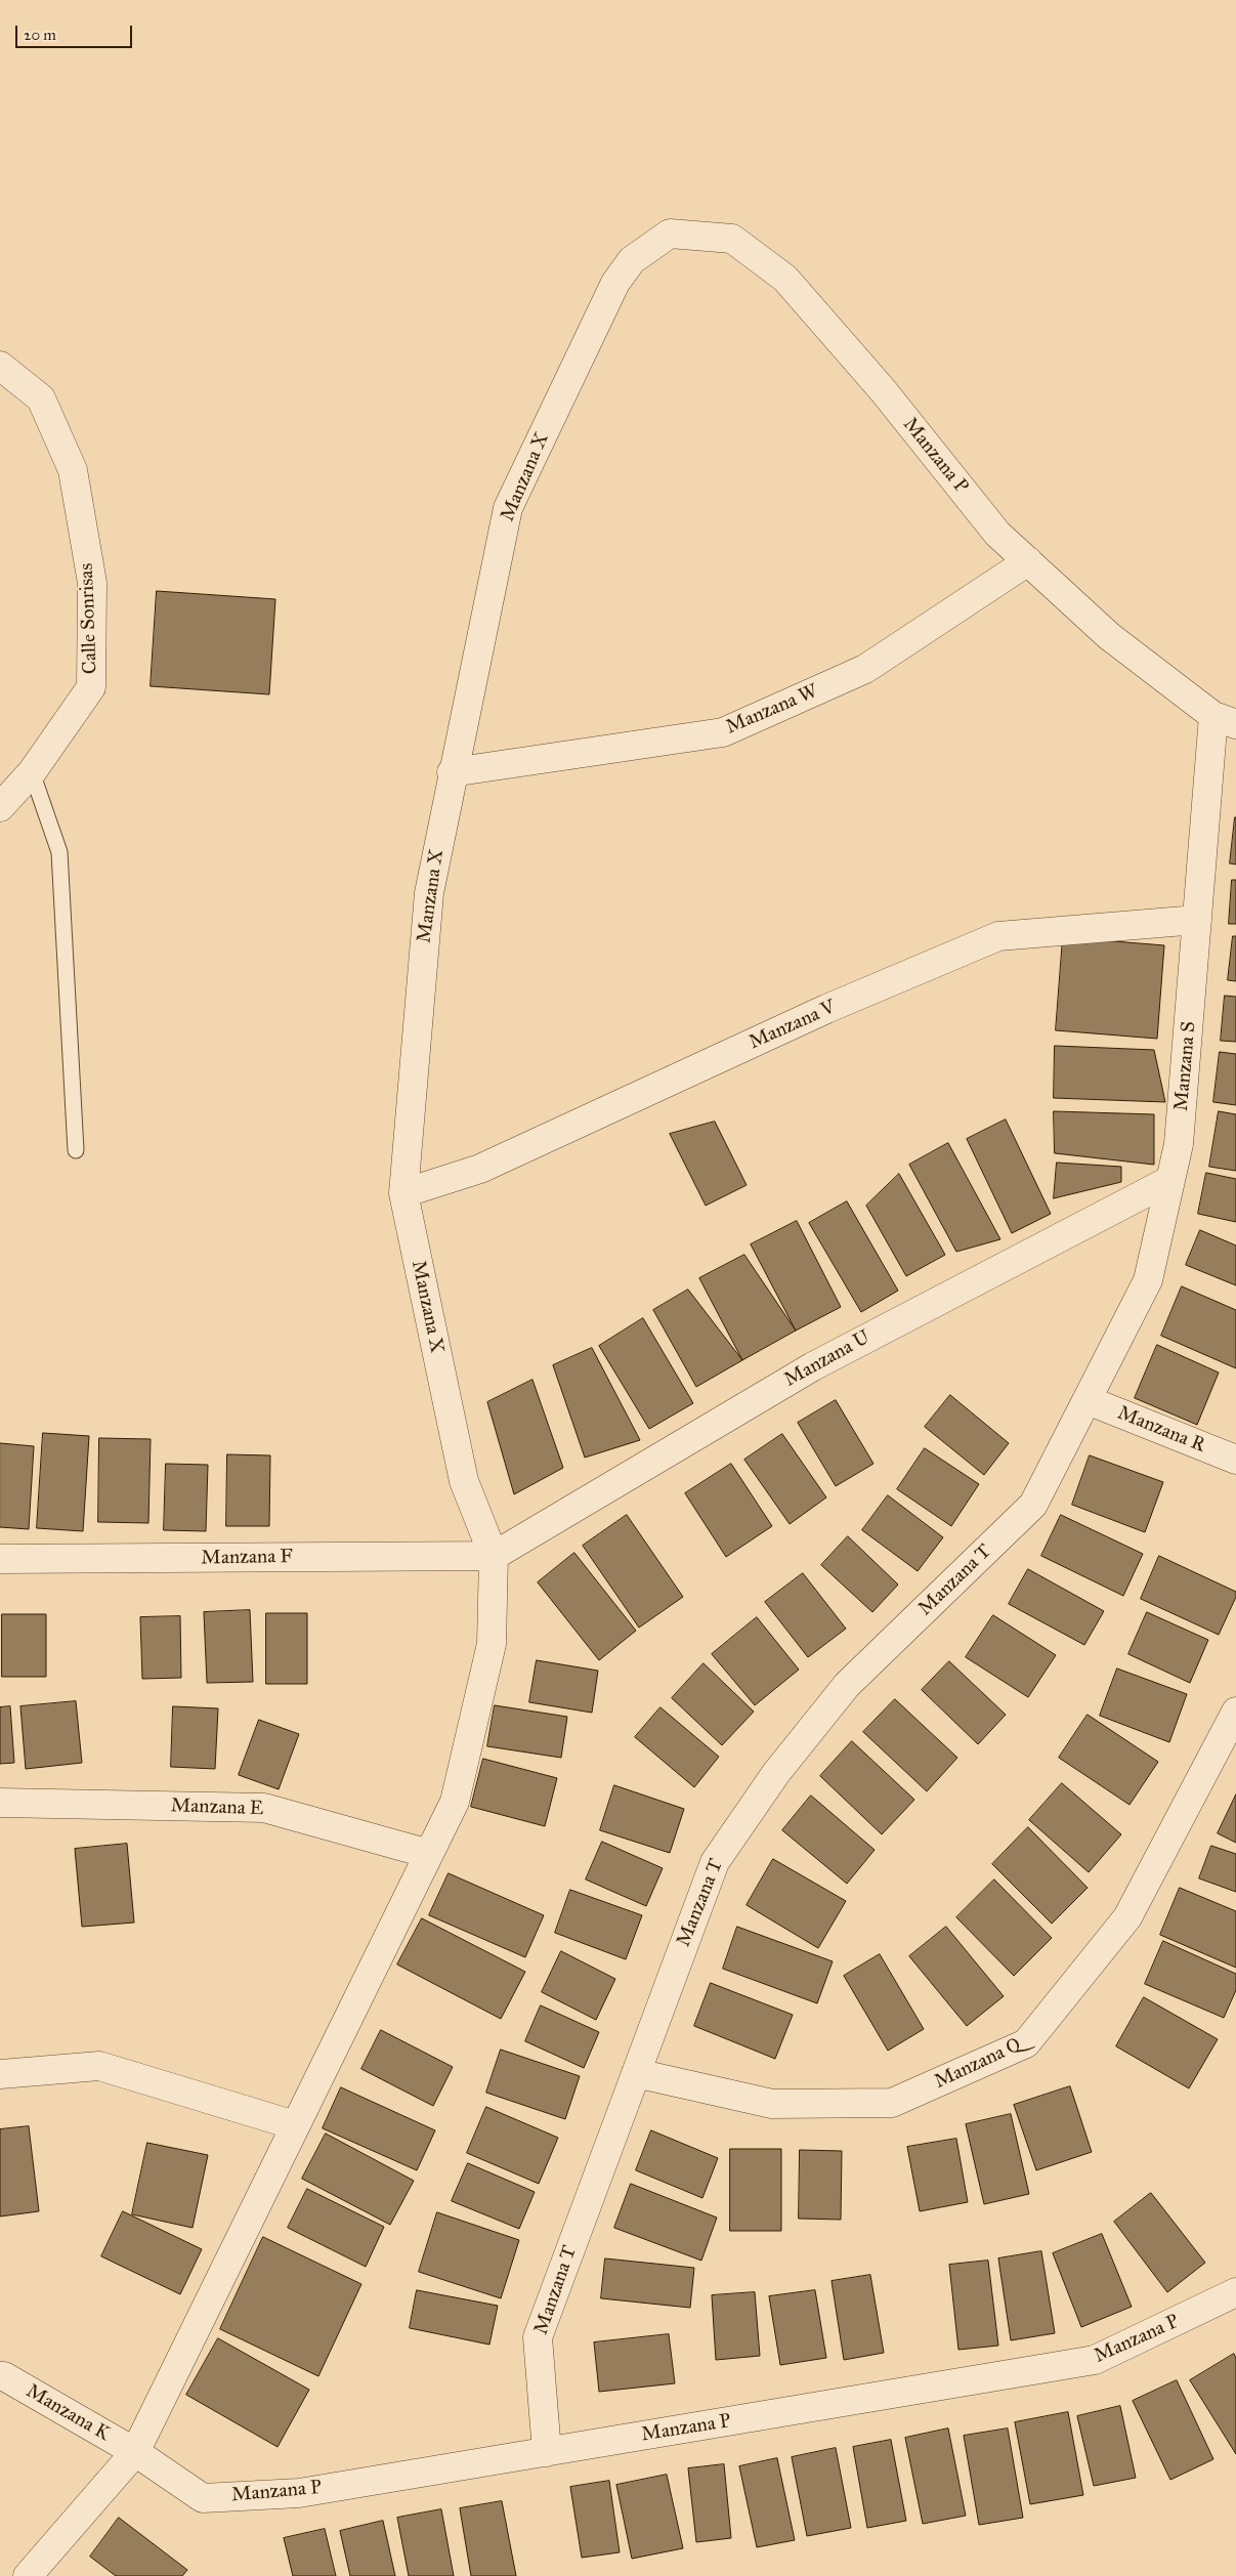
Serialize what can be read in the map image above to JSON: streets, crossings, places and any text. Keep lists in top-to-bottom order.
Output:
{
  "streets": {
    "street": [
      "Manzana P",
      "Manzana X",
      "Calle Sonrisas",
      "Manzana W",
      "Manzana V",
      "Manzana S",
      "Manzana U",
      "Manzana R",
      "Manzana F",
      "Manzana T",
      "Manzana E",
      "Manzana Q",
      "Manzana K"
    ]
  },
  "crossings": [
    ["Manzana P", "Manzana X"],
    ["Manzana P", "Manzana W"],
    ["Manzana P", "Manzana S"],
    ["Manzana P", "Manzana T"],
    ["Manzana P", "Manzana K"],
    ["Manzana X", "Manzana W"],
    ["Manzana X", "Manzana V"],
    ["Manzana X", "Manzana U"],
    ["Manzana X", "Manzana F"],
    ["Manzana V", "Manzana S"],
    ["Manzana S", "Manzana U"],
    ["Manzana S", "Manzana R"],
    ["Manzana S", "Manzana T"],
    ["Manzana U", "Manzana F"],
    ["Manzana R", "Manzana T"],
    ["Manzana T", "Manzana Q"]
  ],
  "scale_bar": "20 m"
}
